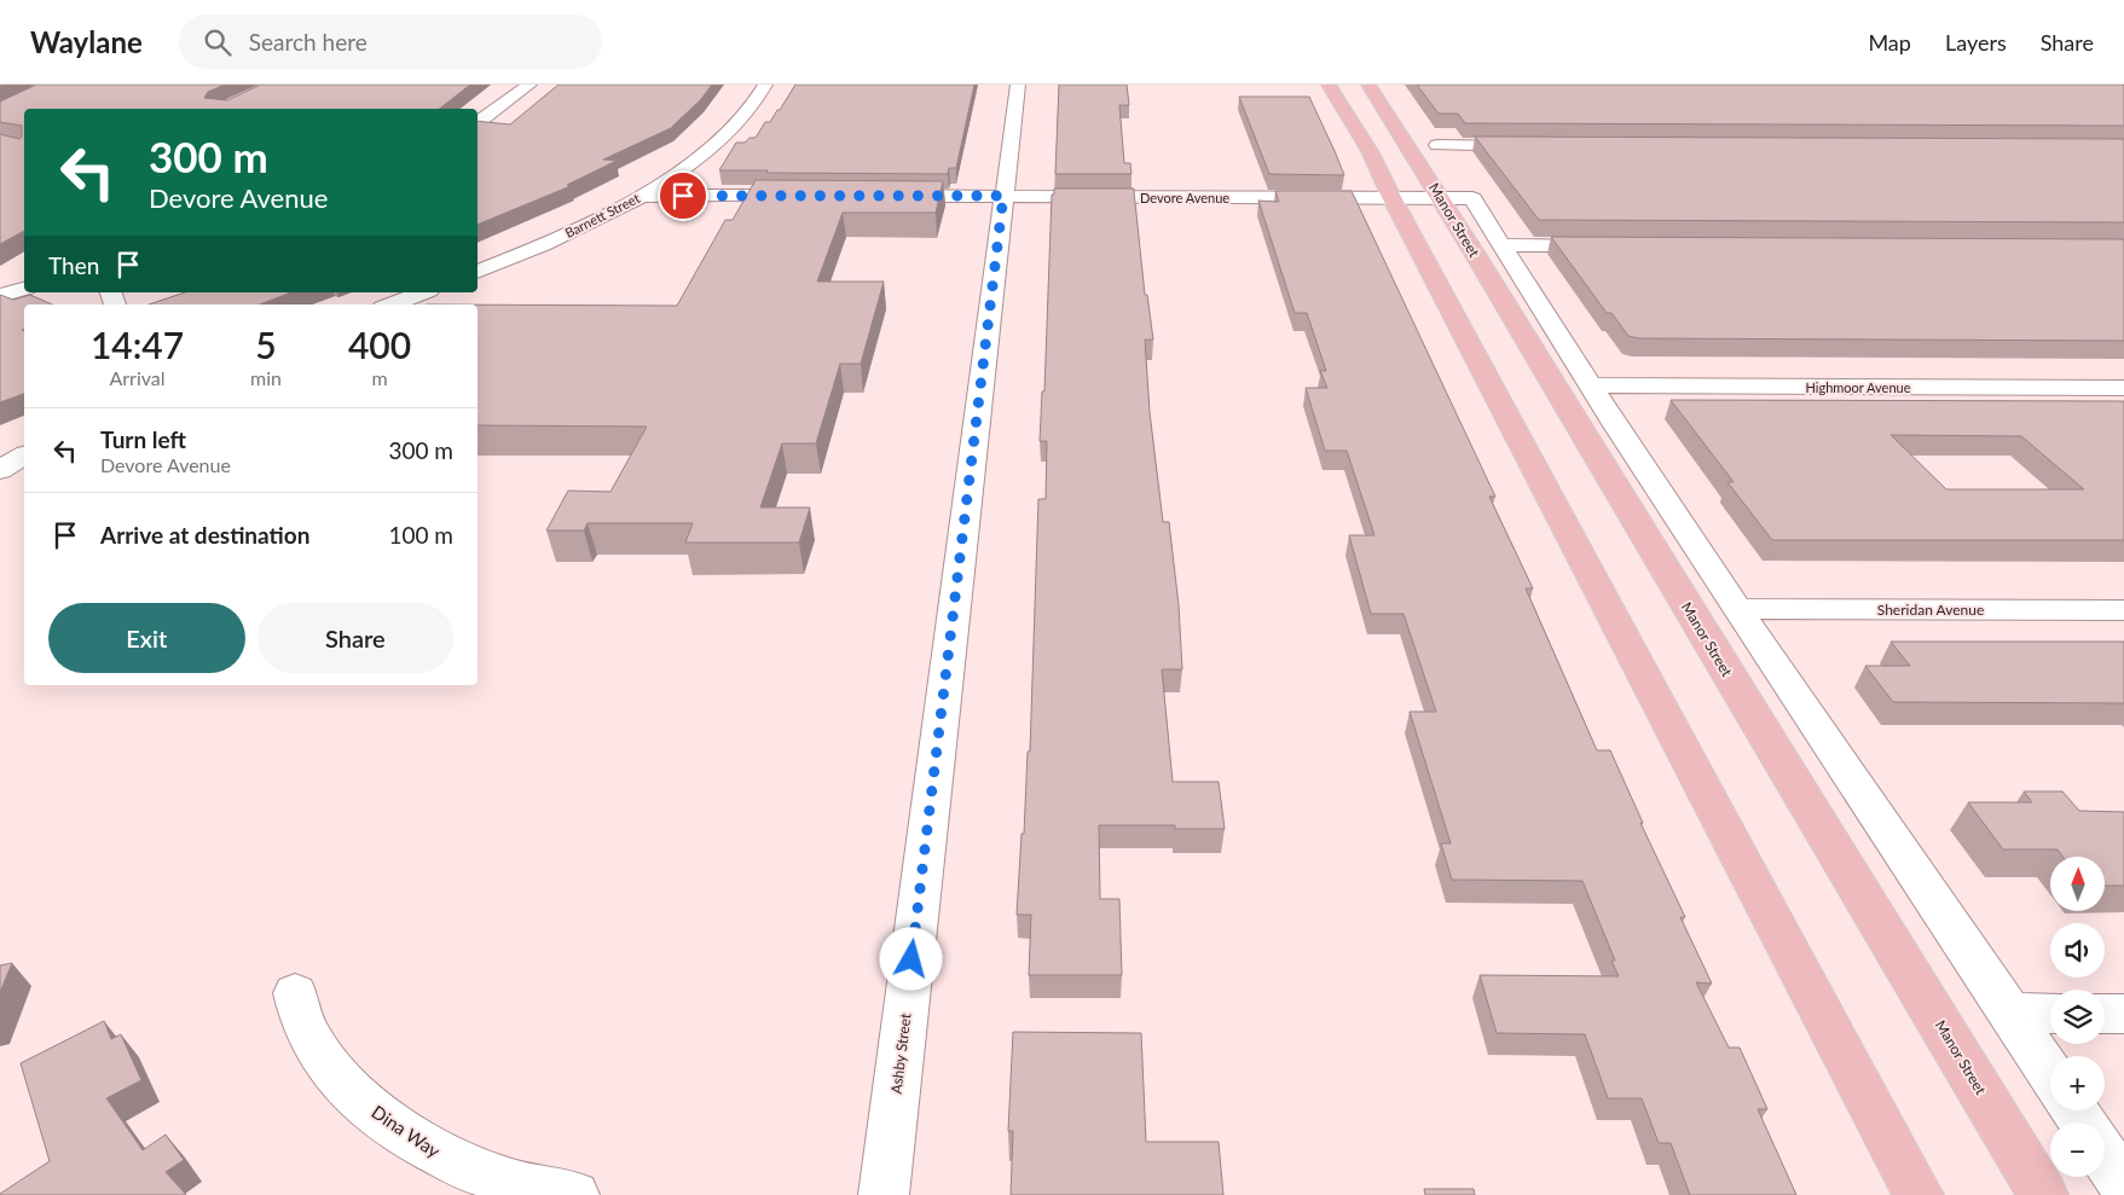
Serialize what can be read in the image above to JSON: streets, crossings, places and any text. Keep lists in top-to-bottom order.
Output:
{
  "streets": {
    "main road": ["Manor Street"],
    "street": [
      "Devore Avenue",
      "Barnett Street",
      "Highmoor Avenue",
      "Sheridan Avenue",
      "Ashby Street",
      "Dina Way"
    ]
  },
  "crossings": [
    ["Devore Avenue", "Manor Street"],
    ["Devore Avenue", "Ashby Street"]
  ],
  "north": "top",
  "page": {
    "header": "Waylane",
    "search": "Search here",
    "nav": ["Map", "Layers", "Share"],
    "turn": ["300 m", "Devore Avenue"],
    "then": "Then",
    "eta": [
      "14:47",
      "Arrival",
      "5",
      "min",
      "400",
      "m"
    ],
    "list": [
      {
        "name": "Turn left",
        "note": "Devore Avenue",
        "value": "300 m"
      },
      {
        "name": "Arrive at destination",
        "value": "100 m"
      }
    ],
    "buttons": ["Exit", "Share"],
    "map_buttons": ["+", "−"]
  }
}
